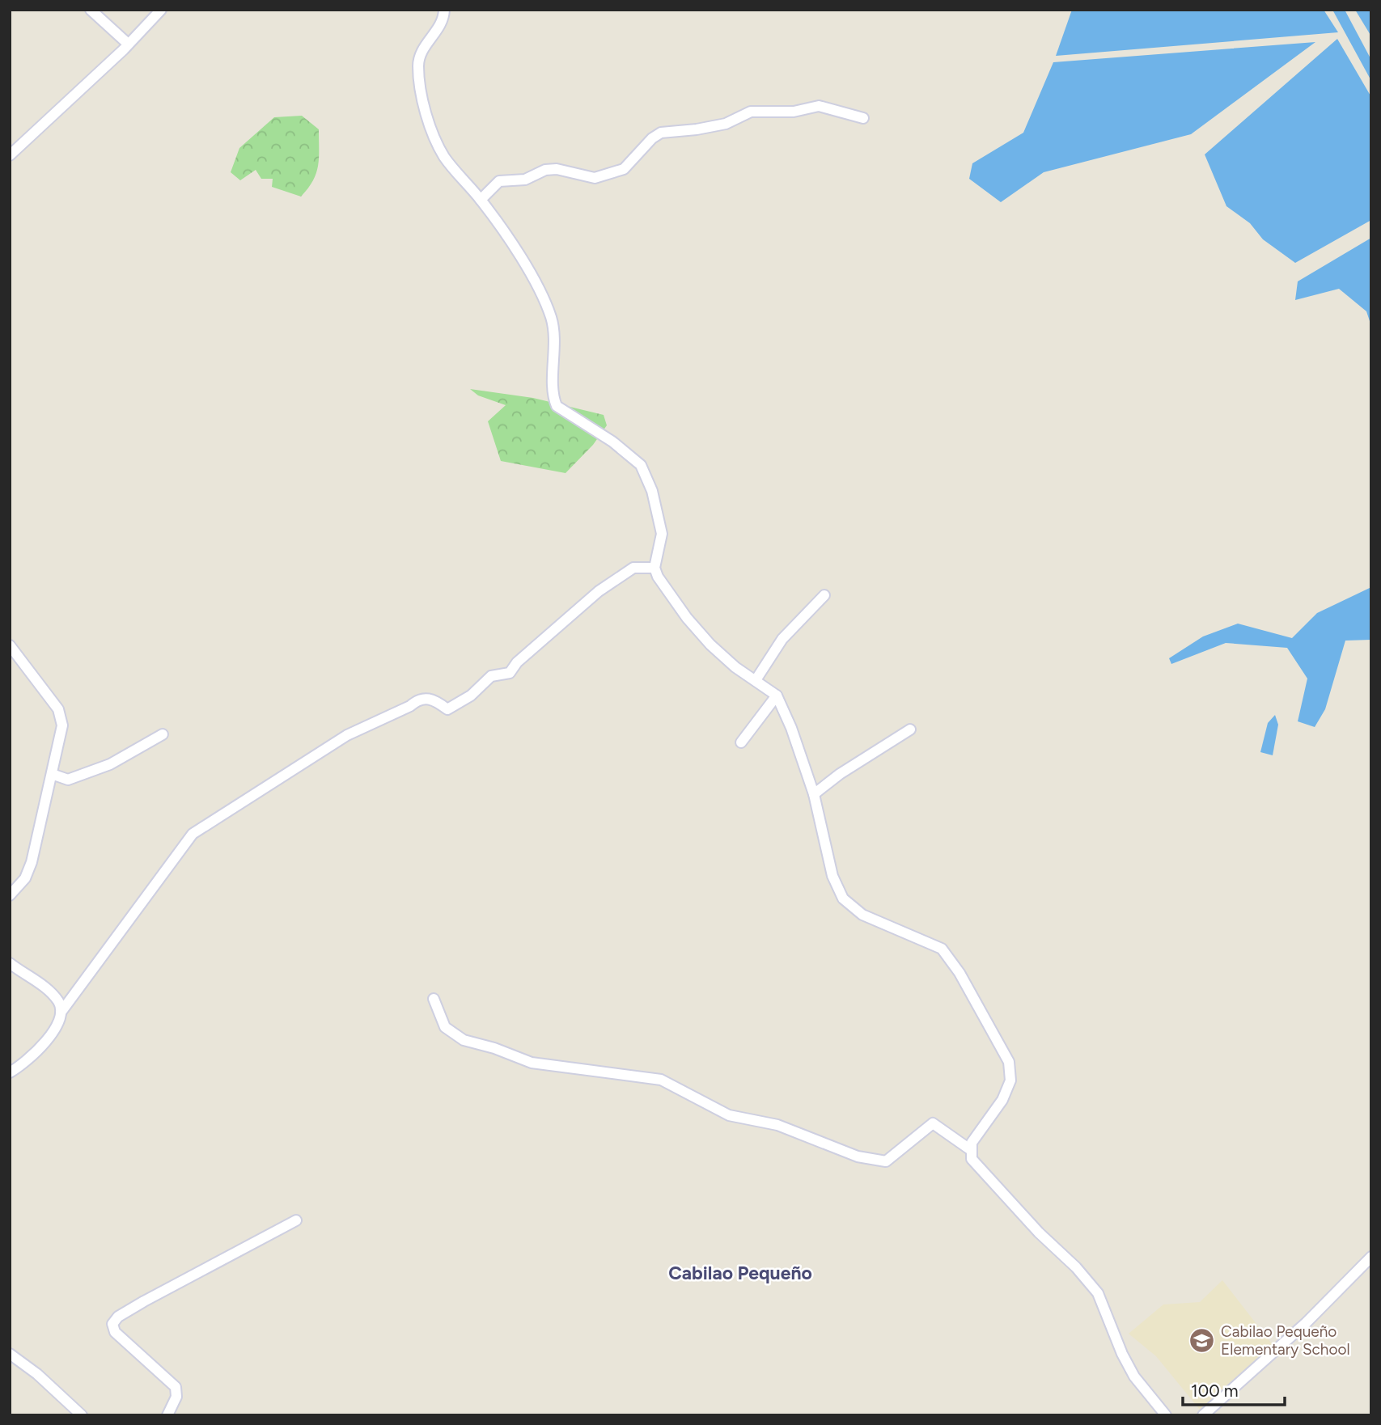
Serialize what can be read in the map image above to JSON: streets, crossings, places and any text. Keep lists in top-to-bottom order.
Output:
{
  "districts": ["Cabilao Pequeño"],
  "places": {
    "school or university": ["Cabilao Pequeño Elementary School"]
  },
  "scale_bar": "100 m"
}
